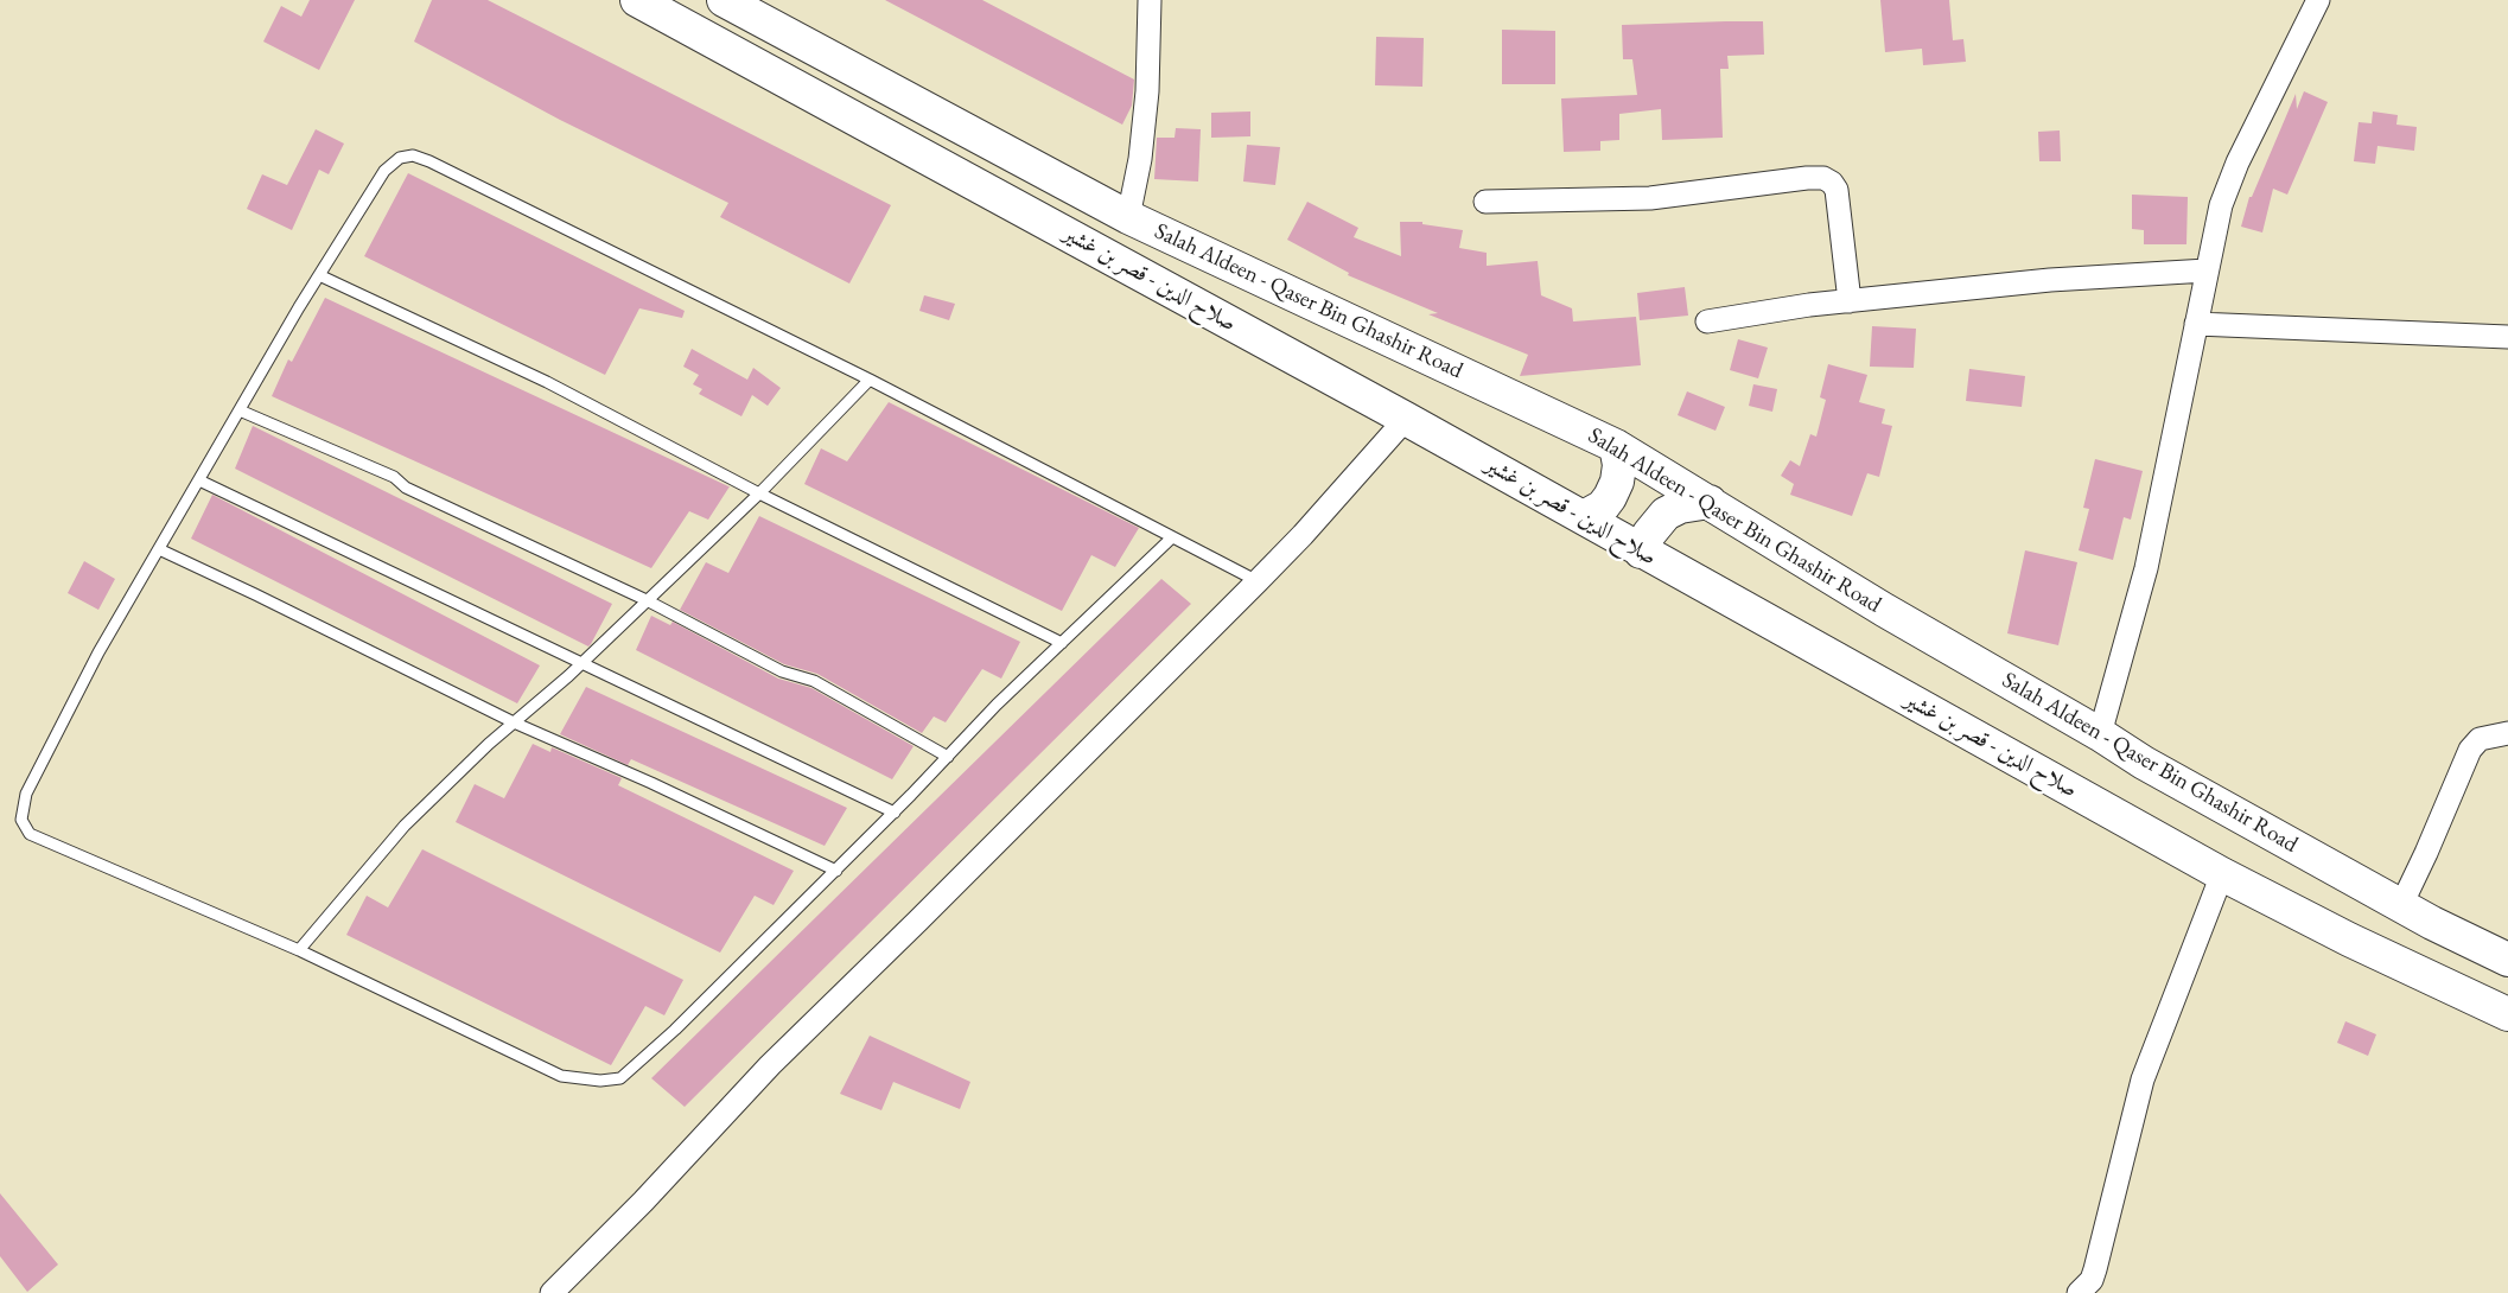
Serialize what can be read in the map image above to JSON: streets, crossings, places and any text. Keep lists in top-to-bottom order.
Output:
{
  "streets": {
    "highway": ["صلاح الدين - قصر بن غشير", "Salah Aldeen - Qaser Bin Ghashir Road"]
  }
}
